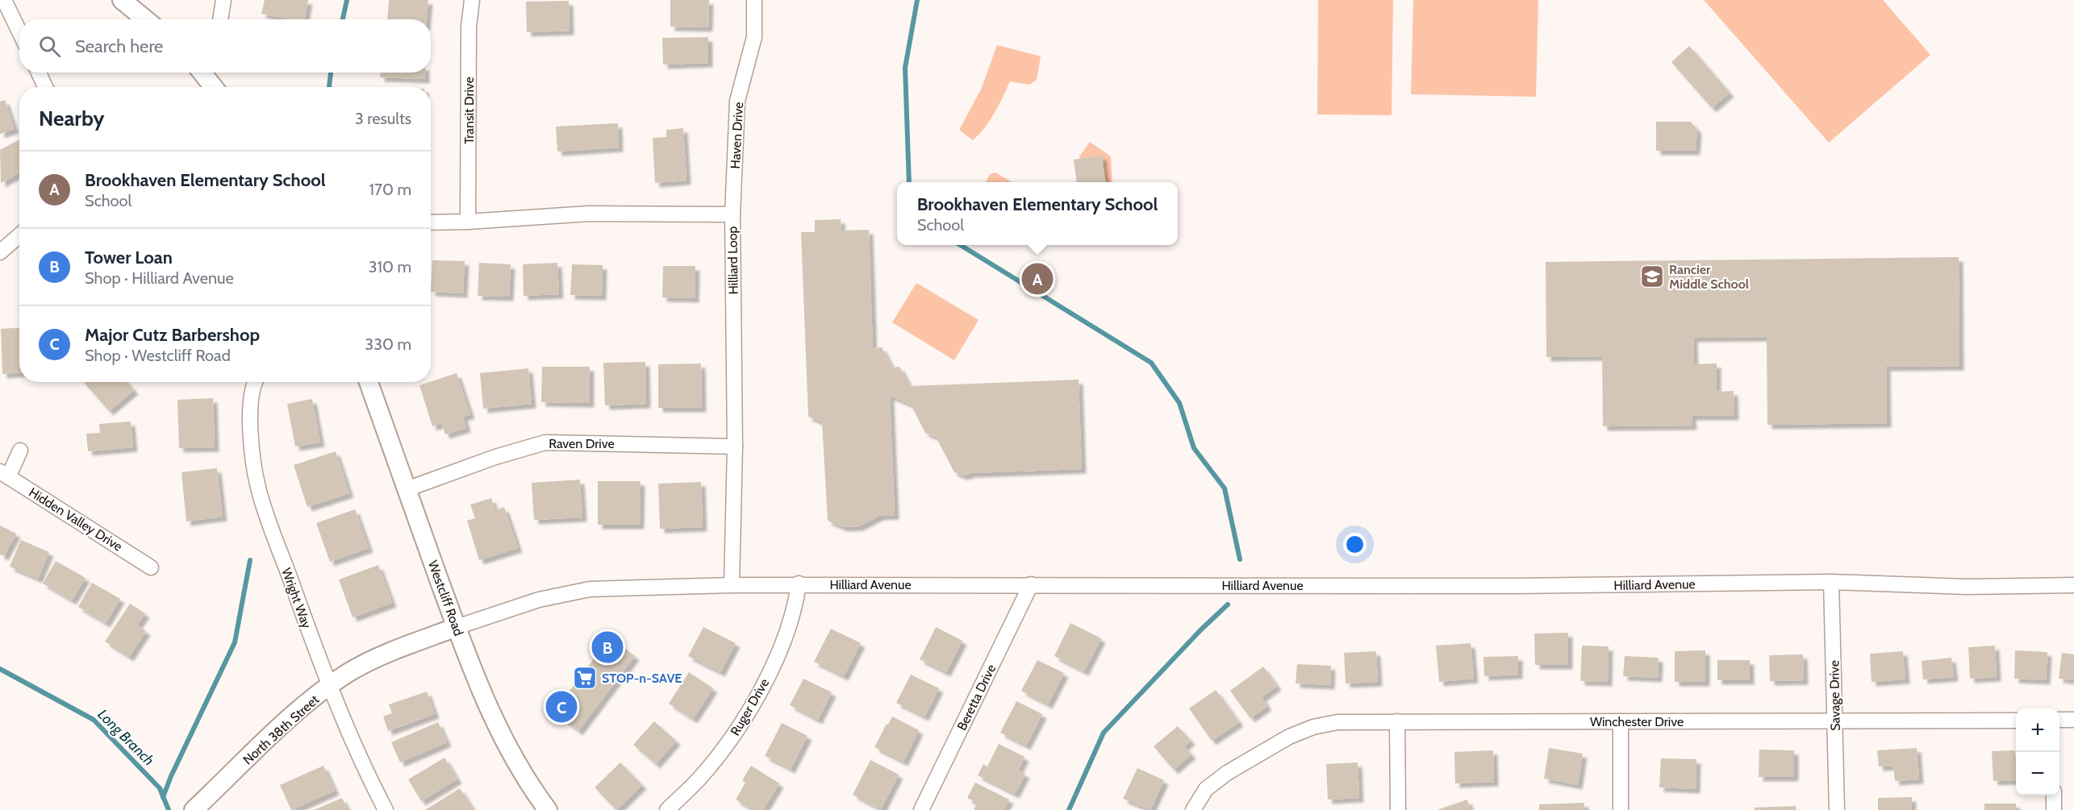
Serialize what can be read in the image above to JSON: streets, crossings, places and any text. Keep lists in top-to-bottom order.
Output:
{
  "streets": {
    "street": [
      "Transit Drive",
      "Haven Drive",
      "Hilliard Loop",
      "Raven Drive",
      "Hidden Valley Drive",
      "Hilliard Avenue",
      "Wright Way",
      "Westcliff Road",
      "Savage Drive",
      "Beretta Drive",
      "Ruger Drive",
      "Winchester Drive",
      "North 38th Street"
    ]
  },
  "crossings": [
    ["Transit Drive", "Hilliard Loop"],
    ["Haven Drive", "Hilliard Loop"],
    ["Hilliard Loop", "Raven Drive"],
    ["Hilliard Loop", "Hilliard Avenue"],
    ["Raven Drive", "Westcliff Road"],
    ["Hilliard Avenue", "Westcliff Road"],
    ["Hilliard Avenue", "Savage Drive"],
    ["Hilliard Avenue", "Beretta Drive"],
    ["Hilliard Avenue", "Ruger Drive"],
    ["Hilliard Avenue", "North 38th Street"],
    ["Wright Way", "North 38th Street"],
    ["Westcliff Road", "North 38th Street"],
    ["Savage Drive", "Winchester Drive"]
  ],
  "water": ["Long Branch"],
  "places": {
    "school or university": ["Rancier Middle School"],
    "supermarket": ["STOP-n-SAVE"]
  },
  "page": {
    "search": "Search here",
    "heading": ["Nearby", "3 results"],
    "list": [
      {
        "mark": "A",
        "name": "Brookhaven Elementary School",
        "note": "School",
        "value": "170 m"
      },
      {
        "mark": "B",
        "name": "Tower Loan",
        "note": "Shop · Hilliard Avenue",
        "value": "310 m"
      },
      {
        "mark": "C",
        "name": "Major Cutz Barbershop",
        "note": "Shop · Westcliff Road",
        "value": "330 m"
      }
    ],
    "popup": ["Brookhaven Elementary School", "School"],
    "pins": ["A", "B", "C"],
    "map_buttons": ["+", "−"]
  }
}
